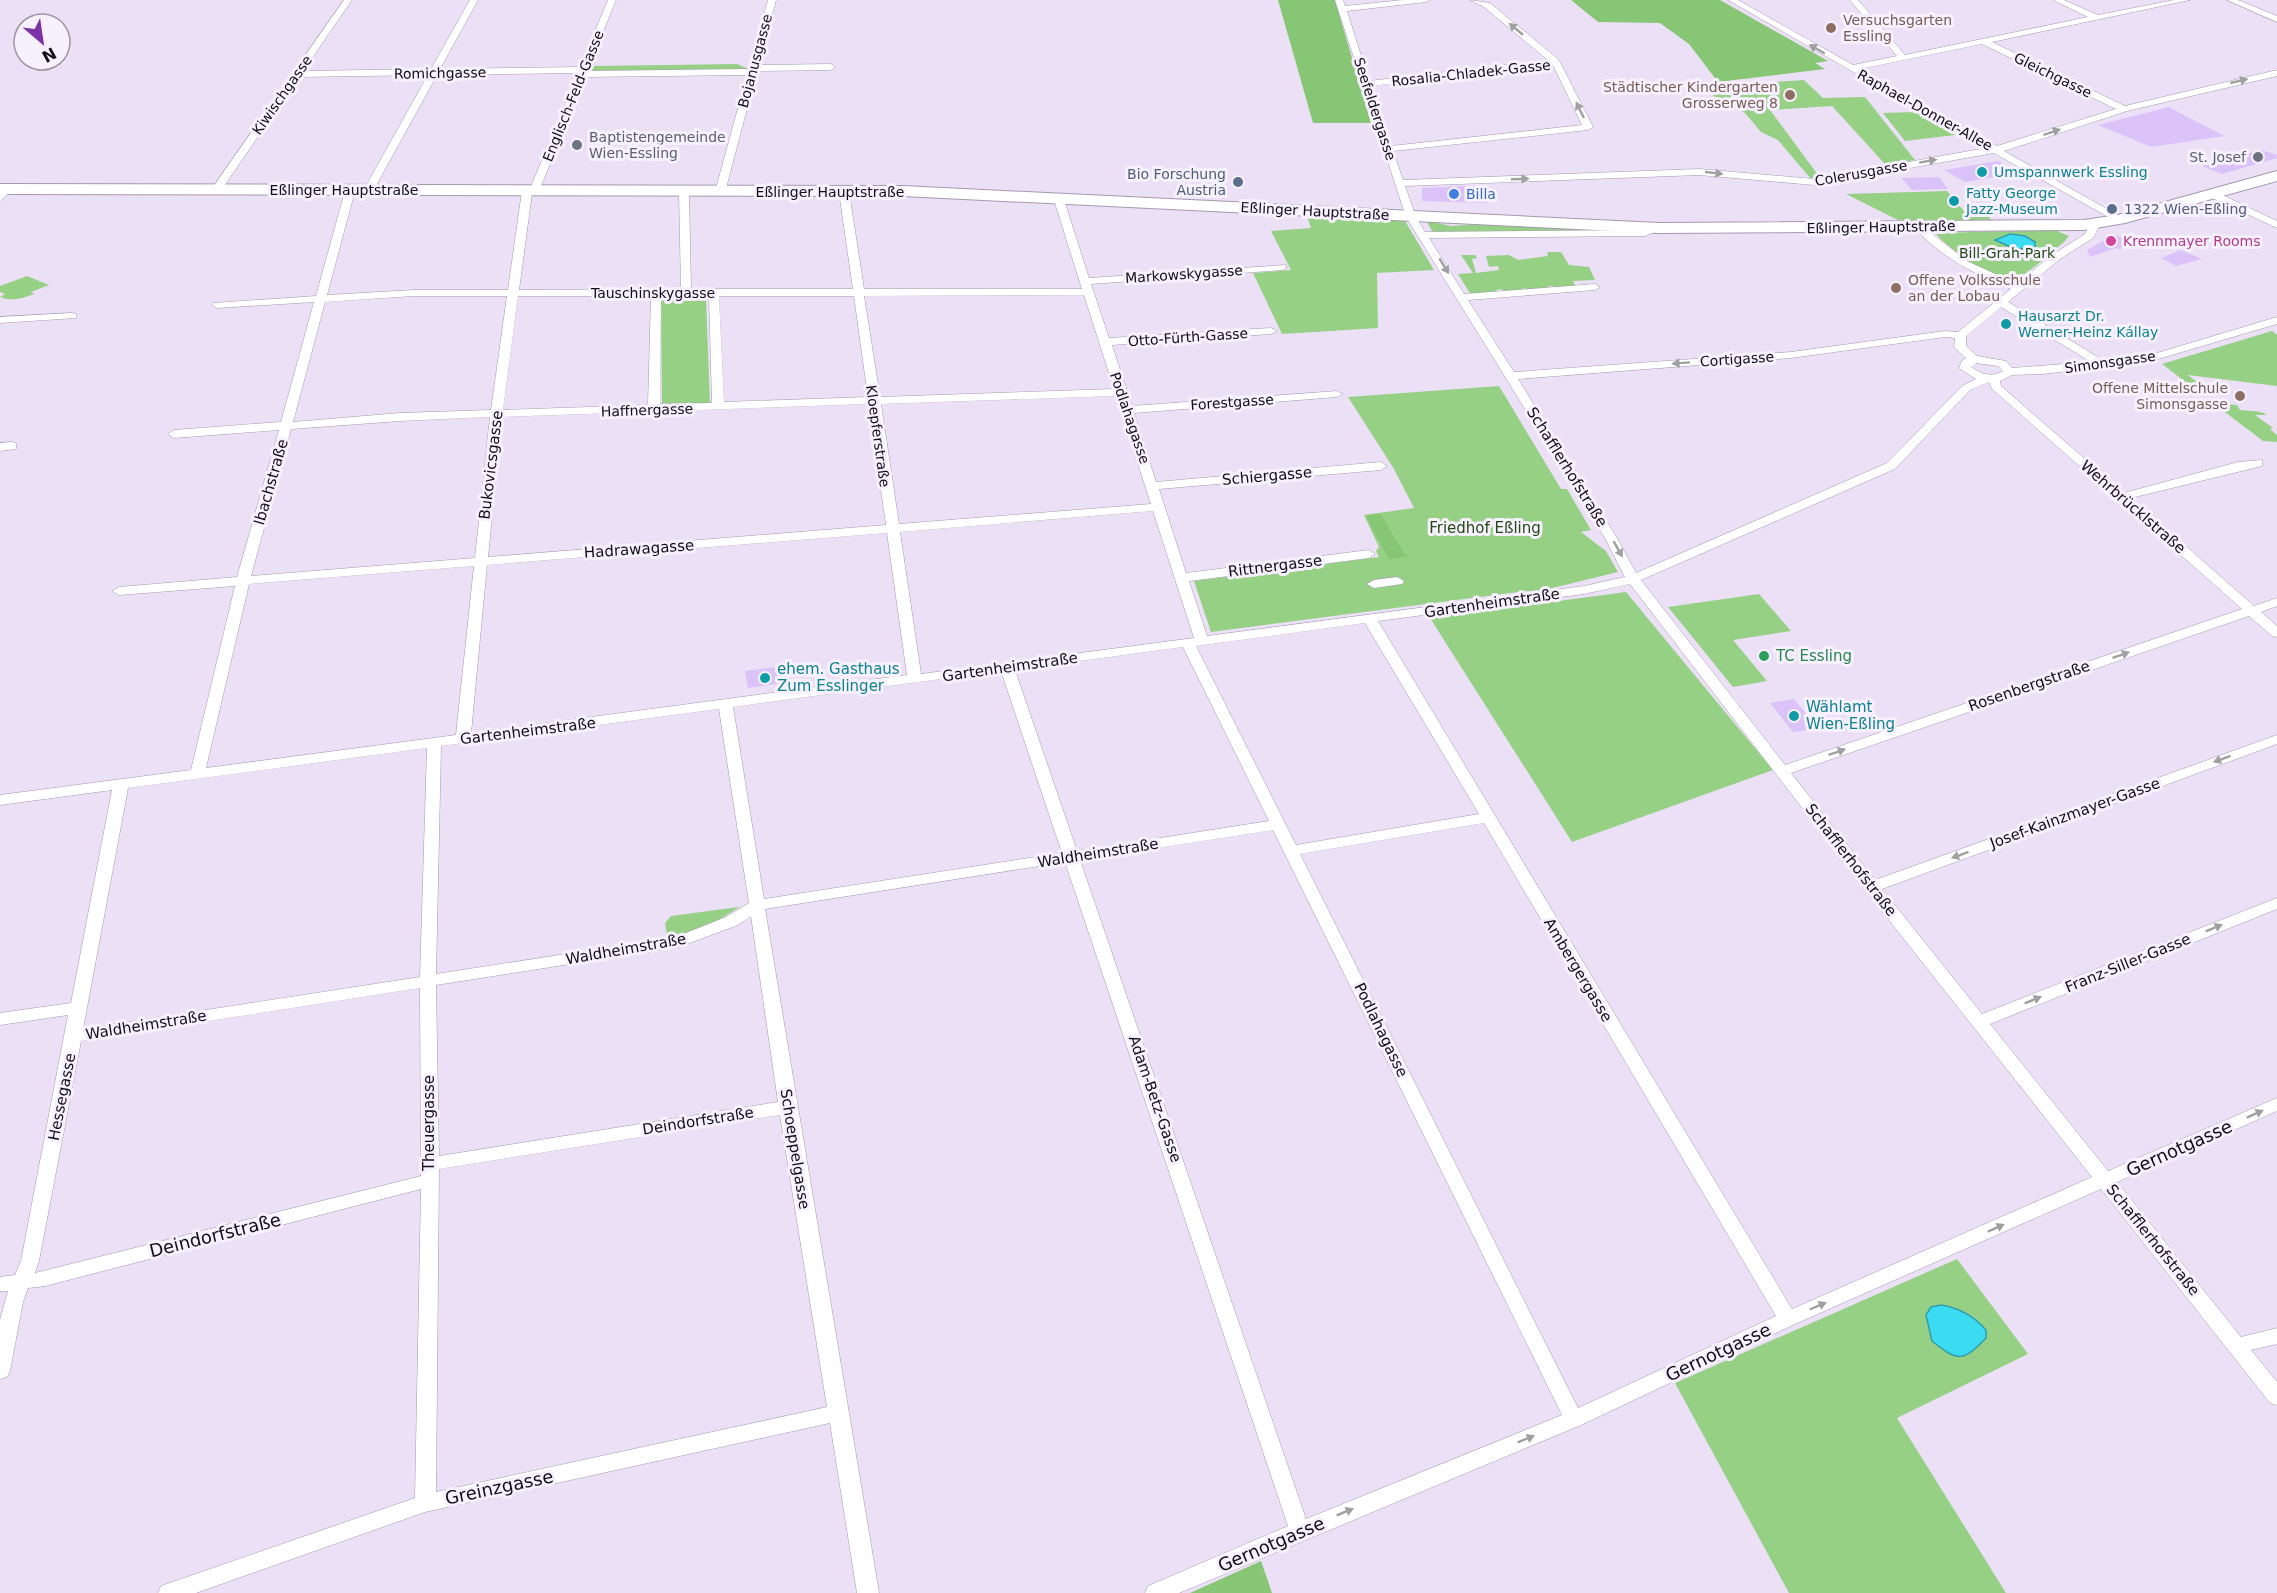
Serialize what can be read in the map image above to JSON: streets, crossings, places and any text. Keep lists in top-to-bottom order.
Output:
{
  "streets": {
    "main road": ["Eßlinger Hauptstraße"],
    "street": [
      "Bojanusgasse",
      "Romichgasse",
      "Rosalia-Chladek-Gasse",
      "Gleichgasse",
      "Kiwischgasse",
      "Englisch-Feld-Gasse",
      "Seefeldergasse",
      "Raphael-Donner-Allee",
      "Colerusgasse",
      "Markowskygasse",
      "Tauschinskygasse",
      "Otto-Fürth-Gasse",
      "Cortigasse",
      "Simonsgasse",
      "Forestgasse",
      "Haffnergasse",
      "Podlahagasse",
      "Kloepferstraße",
      "Bukovicsgasse",
      "Schafflerhofstraße",
      "Schiergasse",
      "Ibachstraße",
      "Wehrbrücklstraße",
      "Hadrawagasse",
      "Rittnergasse",
      "Gartenheimstraße",
      "Rosenbergstraße",
      "Josef-Kainzmayer-Gasse",
      "Waldheimstraße",
      "Franz-Siller-Gasse",
      "Ambergergasse",
      "Hessegasse",
      "Adam-Betz-Gasse",
      "Deindorfstraße",
      "Theuergasse",
      "Gernotgasse",
      "Schoeppelgasse",
      "Greinzgasse"
    ]
  },
  "crossings": [
    ["Bojanusgasse", "Romichgasse"],
    ["Bojanusgasse", "Eßlinger Hauptstraße"],
    ["Romichgasse", "Kiwischgasse"],
    ["Romichgasse", "Englisch-Feld-Gasse"],
    ["Rosalia-Chladek-Gasse", "Seefeldergasse"],
    ["Gleichgasse", "Colerusgasse"],
    ["Kiwischgasse", "Eßlinger Hauptstraße"],
    ["Englisch-Feld-Gasse", "Eßlinger Hauptstraße"],
    ["Englisch-Feld-Gasse", "Bukovicsgasse"],
    ["Seefeldergasse", "Colerusgasse"],
    ["Seefeldergasse", "Eßlinger Hauptstraße"],
    ["Seefeldergasse", "Schafflerhofstraße"],
    ["Raphael-Donner-Allee", "Colerusgasse"],
    ["Raphael-Donner-Allee", "Eßlinger Hauptstraße"],
    ["Eßlinger Hauptstraße", "Podlahagasse"],
    ["Eßlinger Hauptstraße", "Kloepferstraße"],
    ["Eßlinger Hauptstraße", "Bukovicsgasse"],
    ["Eßlinger Hauptstraße", "Schafflerhofstraße"],
    ["Eßlinger Hauptstraße", "Ibachstraße"],
    ["Markowskygasse", "Tauschinskygasse"],
    ["Markowskygasse", "Podlahagasse"],
    ["Tauschinskygasse", "Podlahagasse"],
    ["Tauschinskygasse", "Kloepferstraße"],
    ["Tauschinskygasse", "Bukovicsgasse"],
    ["Tauschinskygasse", "Ibachstraße"],
    ["Otto-Fürth-Gasse", "Podlahagasse"],
    ["Cortigasse", "Schafflerhofstraße"],
    ["Simonsgasse", "Gartenheimstraße"],
    ["Forestgasse", "Podlahagasse"],
    ["Haffnergasse", "Podlahagasse"],
    ["Haffnergasse", "Kloepferstraße"],
    ["Haffnergasse", "Bukovicsgasse"],
    ["Haffnergasse", "Ibachstraße"],
    ["Podlahagasse", "Schiergasse"],
    ["Podlahagasse", "Hadrawagasse"],
    ["Podlahagasse", "Rittnergasse"],
    ["Podlahagasse", "Gartenheimstraße"],
    ["Podlahagasse", "Waldheimstraße"],
    ["Podlahagasse", "Gernotgasse"],
    ["Kloepferstraße", "Hadrawagasse"],
    ["Kloepferstraße", "Gartenheimstraße"],
    ["Bukovicsgasse", "Hadrawagasse"],
    ["Bukovicsgasse", "Gartenheimstraße"],
    ["Schafflerhofstraße", "Gartenheimstraße"],
    ["Schafflerhofstraße", "Rosenbergstraße"],
    ["Schafflerhofstraße", "Josef-Kainzmayer-Gasse"],
    ["Schafflerhofstraße", "Franz-Siller-Gasse"],
    ["Schafflerhofstraße", "Gernotgasse"],
    ["Ibachstraße", "Hadrawagasse"],
    ["Ibachstraße", "Gartenheimstraße"],
    ["Wehrbrücklstraße", "Gartenheimstraße"],
    ["Wehrbrücklstraße", "Rosenbergstraße"],
    ["Gartenheimstraße", "Ambergergasse"],
    ["Gartenheimstraße", "Hessegasse"],
    ["Gartenheimstraße", "Adam-Betz-Gasse"],
    ["Gartenheimstraße", "Theuergasse"],
    ["Gartenheimstraße", "Schoeppelgasse"],
    ["Waldheimstraße", "Hessegasse"],
    ["Waldheimstraße", "Adam-Betz-Gasse"],
    ["Waldheimstraße", "Theuergasse"],
    ["Waldheimstraße", "Schoeppelgasse"],
    ["Ambergergasse", "Gernotgasse"],
    ["Hessegasse", "Deindorfstraße"],
    ["Adam-Betz-Gasse", "Gernotgasse"],
    ["Deindorfstraße", "Theuergasse"],
    ["Deindorfstraße", "Schoeppelgasse"],
    ["Theuergasse", "Greinzgasse"],
    ["Schoeppelgasse", "Greinzgasse"]
  ],
  "one_way": [
    "Cortigasse",
    "Rosenbergstraße",
    "Josef-Kainzmayer-Gasse",
    "Franz-Siller-Gasse",
    "Gernotgasse"
  ],
  "parks": ["Bill-Grah-Park", "Friedhof Eßling"],
  "places": [
    "Versuchsgarten Essling",
    "Städtischer Kindergarten Grosserweg 8",
    "Baptistengemeinde Wien-Essling",
    "St. Josef",
    "Umspannwerk Essling",
    "Bio Forschung Austria",
    "Billa",
    "Fatty George Jazz-Museum",
    "1322 Wien-Eßling",
    "Krennmayer Rooms",
    "Offene Volksschule an der Lobau",
    "Hausarzt Dr. Werner-Heinz Kállay",
    "Offene Mittelschule Simonsgasse",
    "TC Essling",
    "ehem. Gasthaus Zum Esslinger",
    "Wählamt Wien-Eßling"
  ],
  "north": "bottom right"
}
